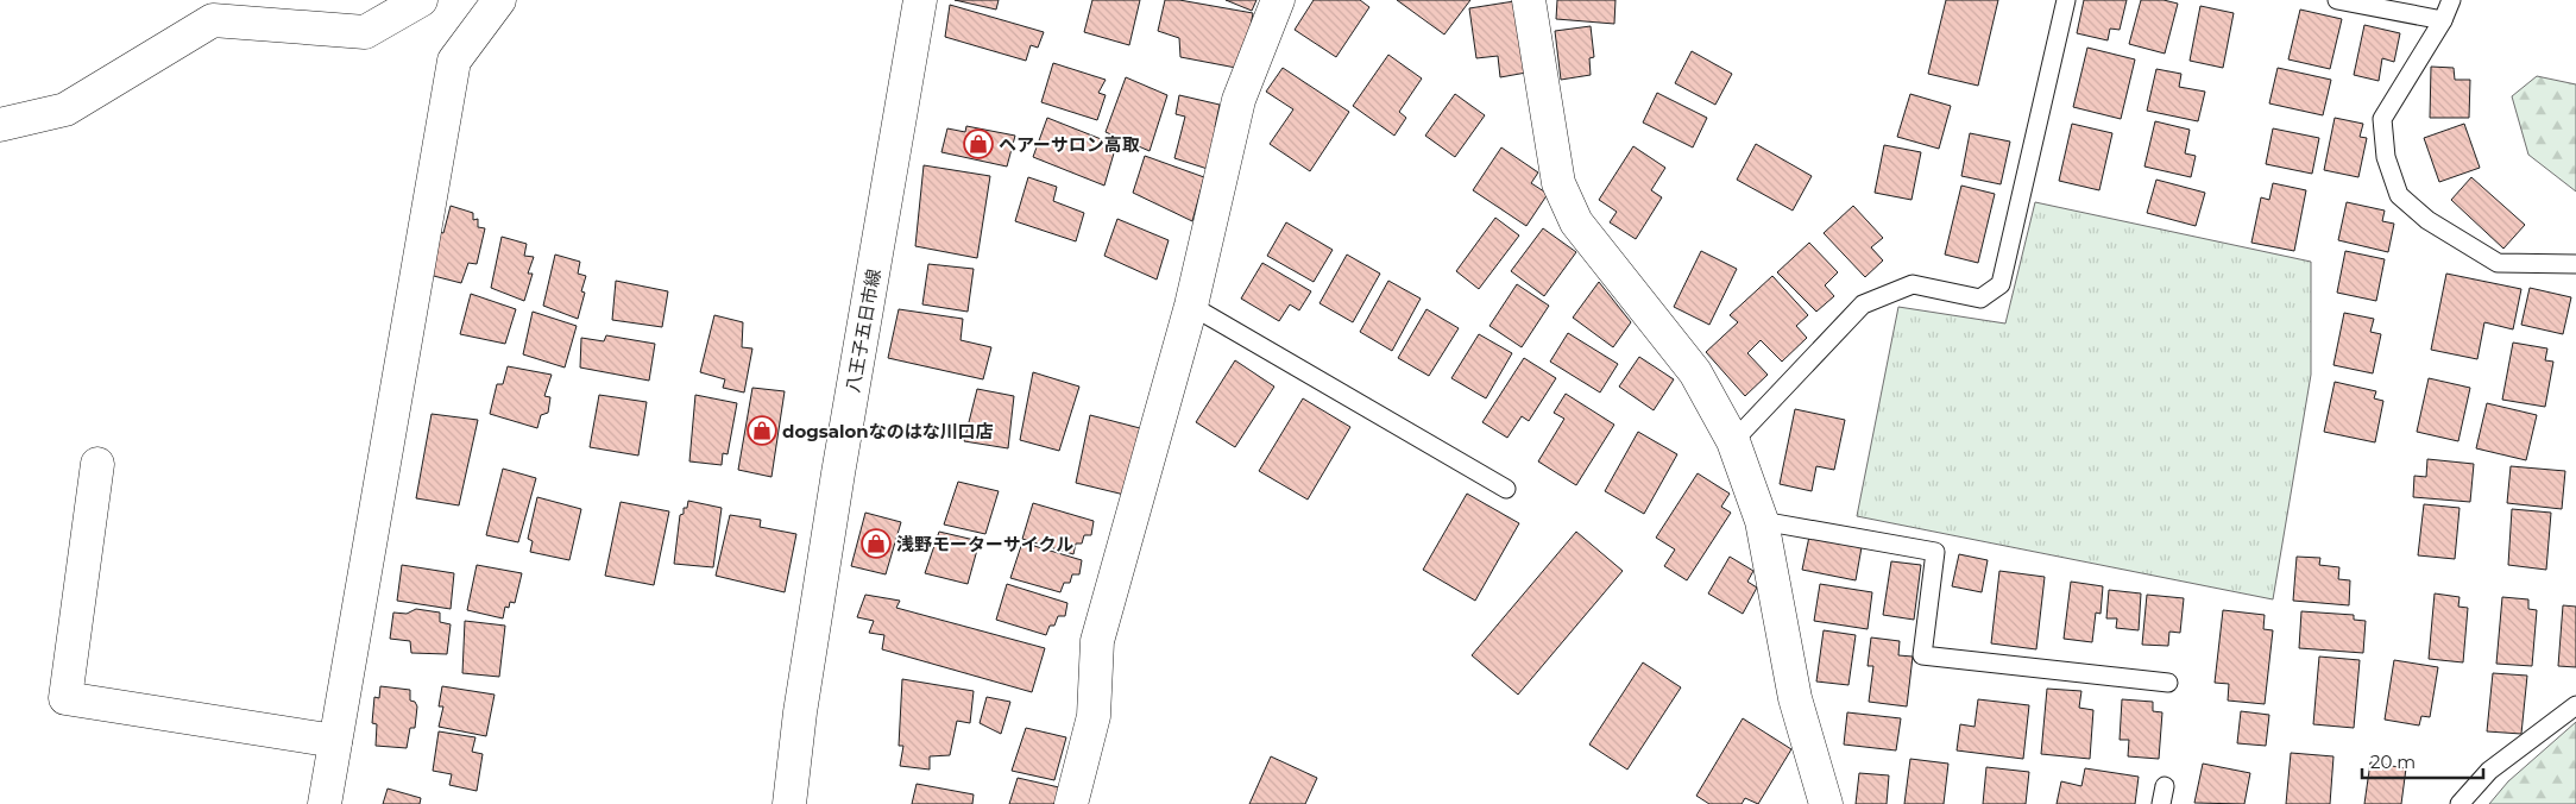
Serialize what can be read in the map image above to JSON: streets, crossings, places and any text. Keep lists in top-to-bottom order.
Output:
{
  "streets": {
    "street": ["八王子五日市線"]
  },
  "places": {
    "shop": ["ヘアーサロン高取", "dogsalonなのはな川口店", "浅野モーターサイクル"]
  },
  "scale_bar": "20 m"
}
